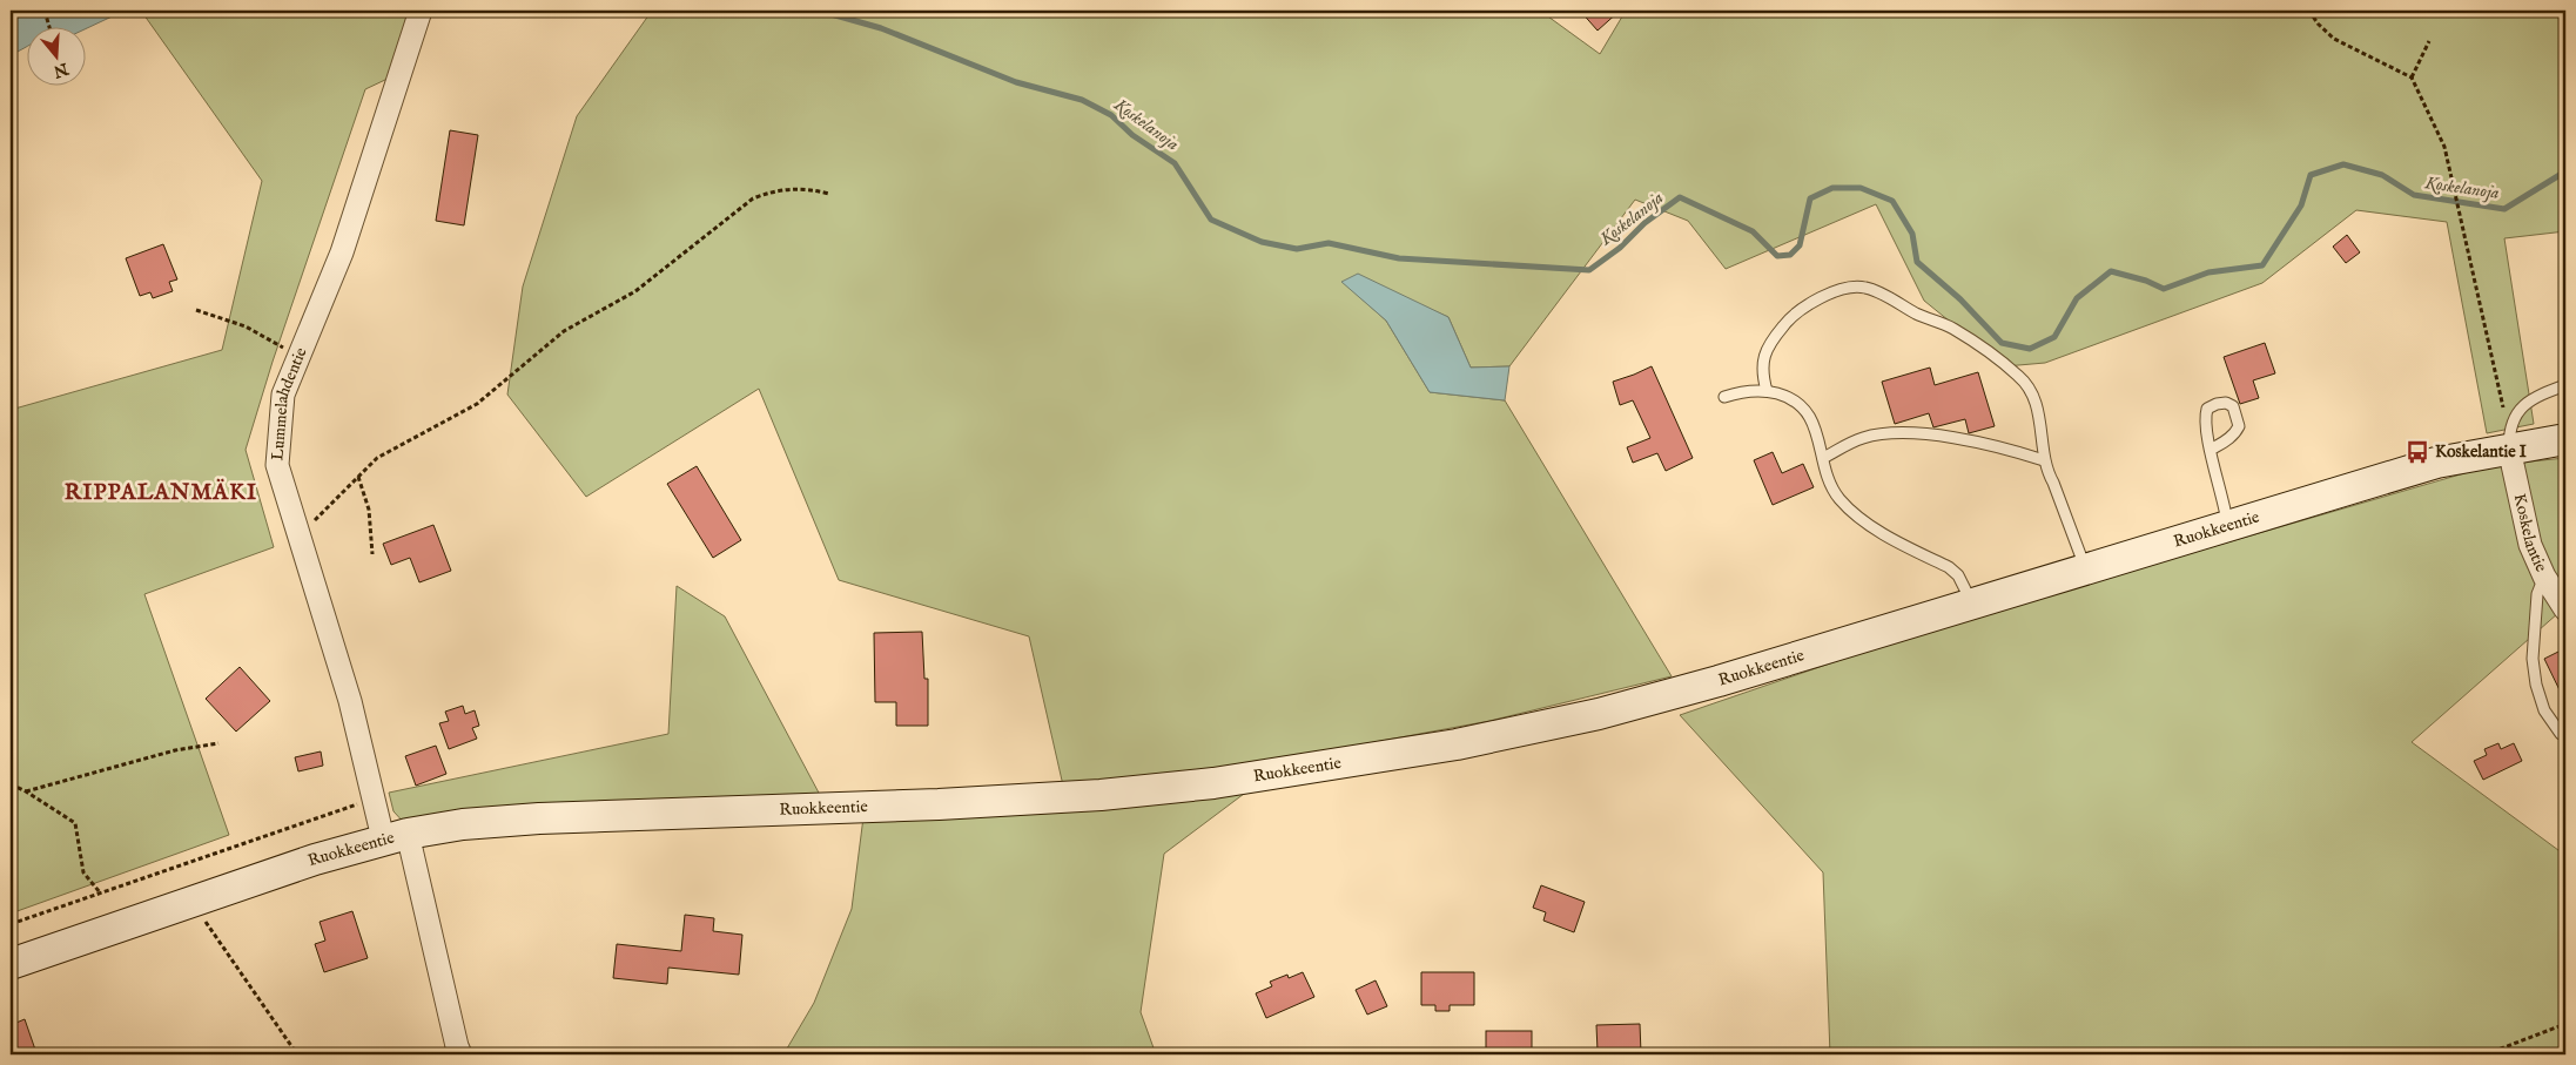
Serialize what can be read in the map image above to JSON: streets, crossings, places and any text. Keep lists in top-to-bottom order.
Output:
{
  "streets": {
    "street": ["Lummelahdentie", "Ruokkeentie", "Koskelantie"]
  },
  "crossings": [
    ["Lummelahdentie", "Ruokkeentie"],
    ["Ruokkeentie", "Koskelantie"]
  ],
  "districts": ["RIPPALANMÄKI"],
  "water": ["Koskelanoja"],
  "places": {
    "bus stop": ["Koskelantie I"]
  },
  "north": "bottom"
}
